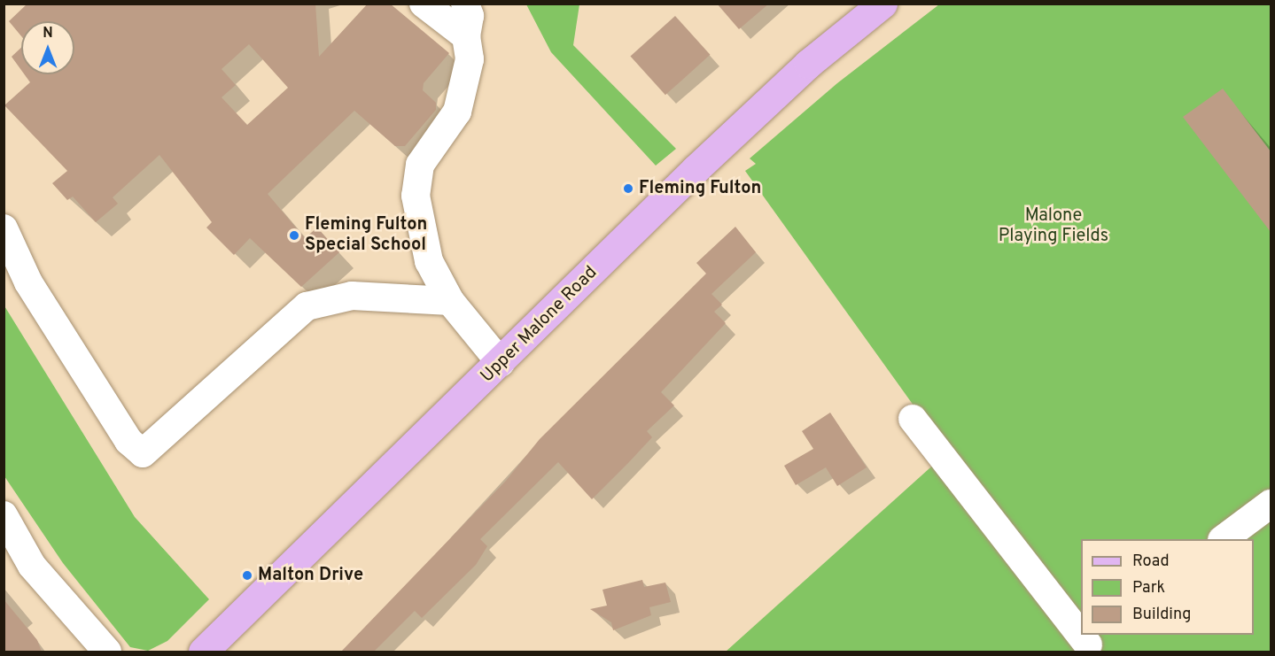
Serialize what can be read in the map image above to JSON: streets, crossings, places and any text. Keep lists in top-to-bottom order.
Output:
{
  "streets": {
    "main road": ["Upper Malone Road"]
  },
  "parks": ["Malone Playing Fields"],
  "places": ["Fleming Fulton", "Fleming Fulton Special School", "Malton Drive"],
  "legend": ["Road", "Park", "Building"],
  "north": "top"
}
